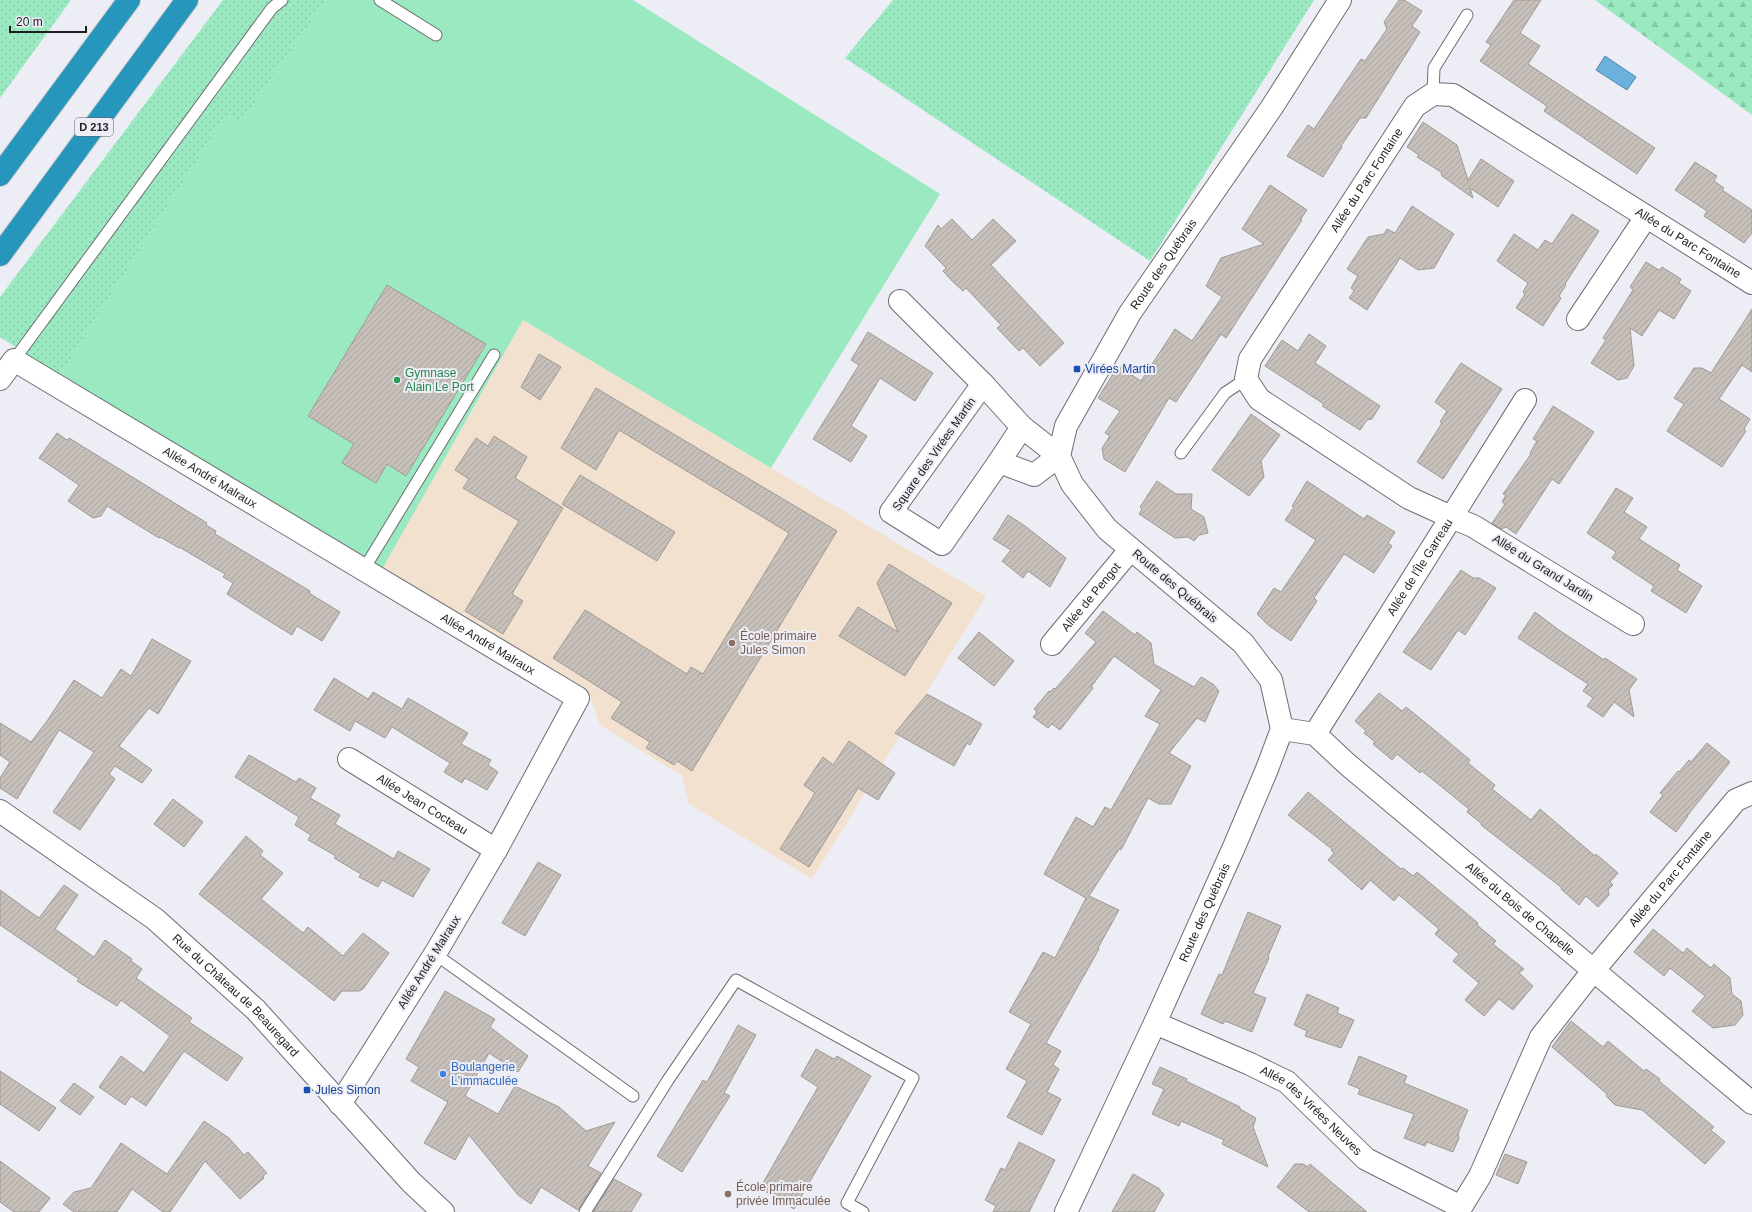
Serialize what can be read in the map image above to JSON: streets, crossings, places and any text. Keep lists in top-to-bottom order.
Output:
{
  "streets": {
    "highway": ["D 213"],
    "street": [
      "Allée du Parc Fontaine",
      "Route des Québrais",
      "Square des Virées Martin",
      "Allée André Malraux",
      "Allée de l'Île Garreau",
      "Allée du Grand Jardin",
      "Allée de Pengot",
      "Allée Jean Cocteau",
      "Allée du Bois de Chapelle",
      "Rue du Château de Beauregard",
      "Allée des Virées Neuves"
    ]
  },
  "crossings": [
    ["Allée du Parc Fontaine", "Allée du Bois de Chapelle"],
    ["Allée du Parc Fontaine", "Allée des Virées Neuves"],
    ["Route des Québrais", "Square des Virées Martin"],
    ["Route des Québrais", "Allée de Pengot"],
    ["Route des Québrais", "Allée des Virées Neuves"],
    ["Allée André Malraux", "Allée Jean Cocteau"],
    ["Allée André Malraux", "Rue du Château de Beauregard"],
    ["Allée de l'Île Garreau", "Allée du Grand Jardin"],
    ["Allée de l'Île Garreau", "Allée du Bois de Chapelle"],
    ["Allée du Bois de Chapelle", "Allée des Virées Neuves"]
  ],
  "places": {
    "transit": ["Virées Martin", "Jules Simon"],
    "other": [
      "Gymnase Alain Le Port",
      "École primaire Jules Simon",
      "Boulangerie L'immaculée",
      "École primaire privée Immaculée"
    ]
  },
  "scale_bar": "20 m"
}
